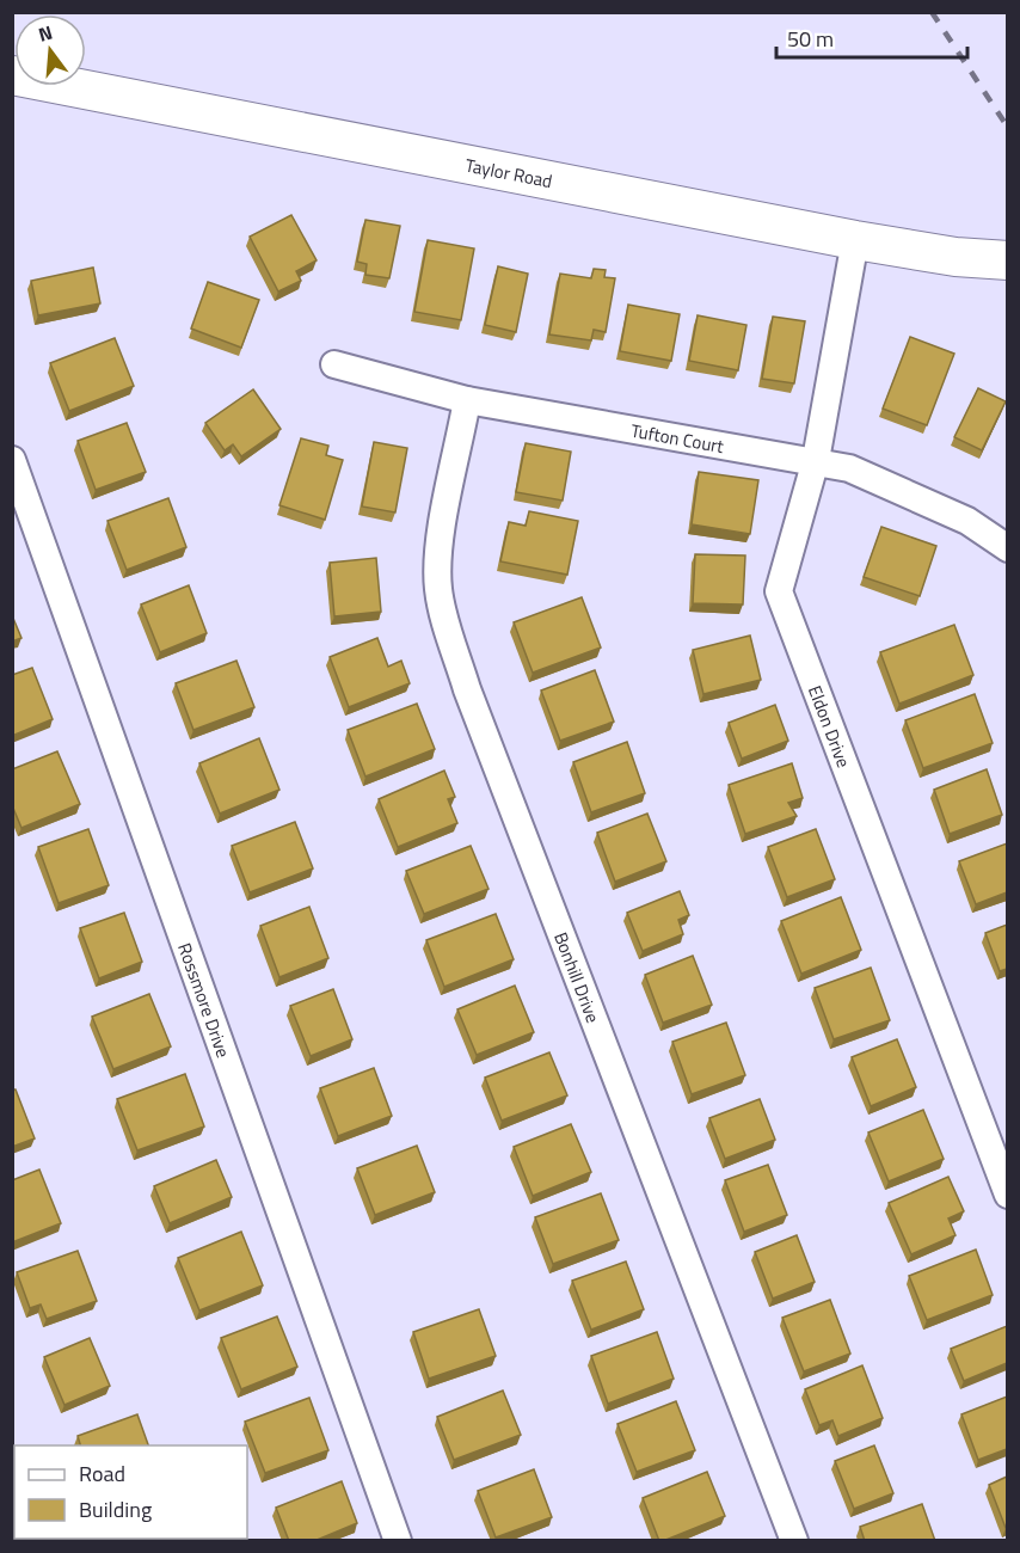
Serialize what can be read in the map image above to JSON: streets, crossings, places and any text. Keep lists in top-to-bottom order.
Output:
{
  "streets": {
    "street": [
      "Taylor Road",
      "Tufton Court",
      "Eldon Drive",
      "Bonhill Drive",
      "Rossmore Drive"
    ]
  },
  "crossings": [
    ["Taylor Road", "Eldon Drive"],
    ["Tufton Court", "Eldon Drive"],
    ["Tufton Court", "Bonhill Drive"]
  ],
  "legend": ["Road", "Building"],
  "scale_bar": "50 m",
  "north": "top"
}
